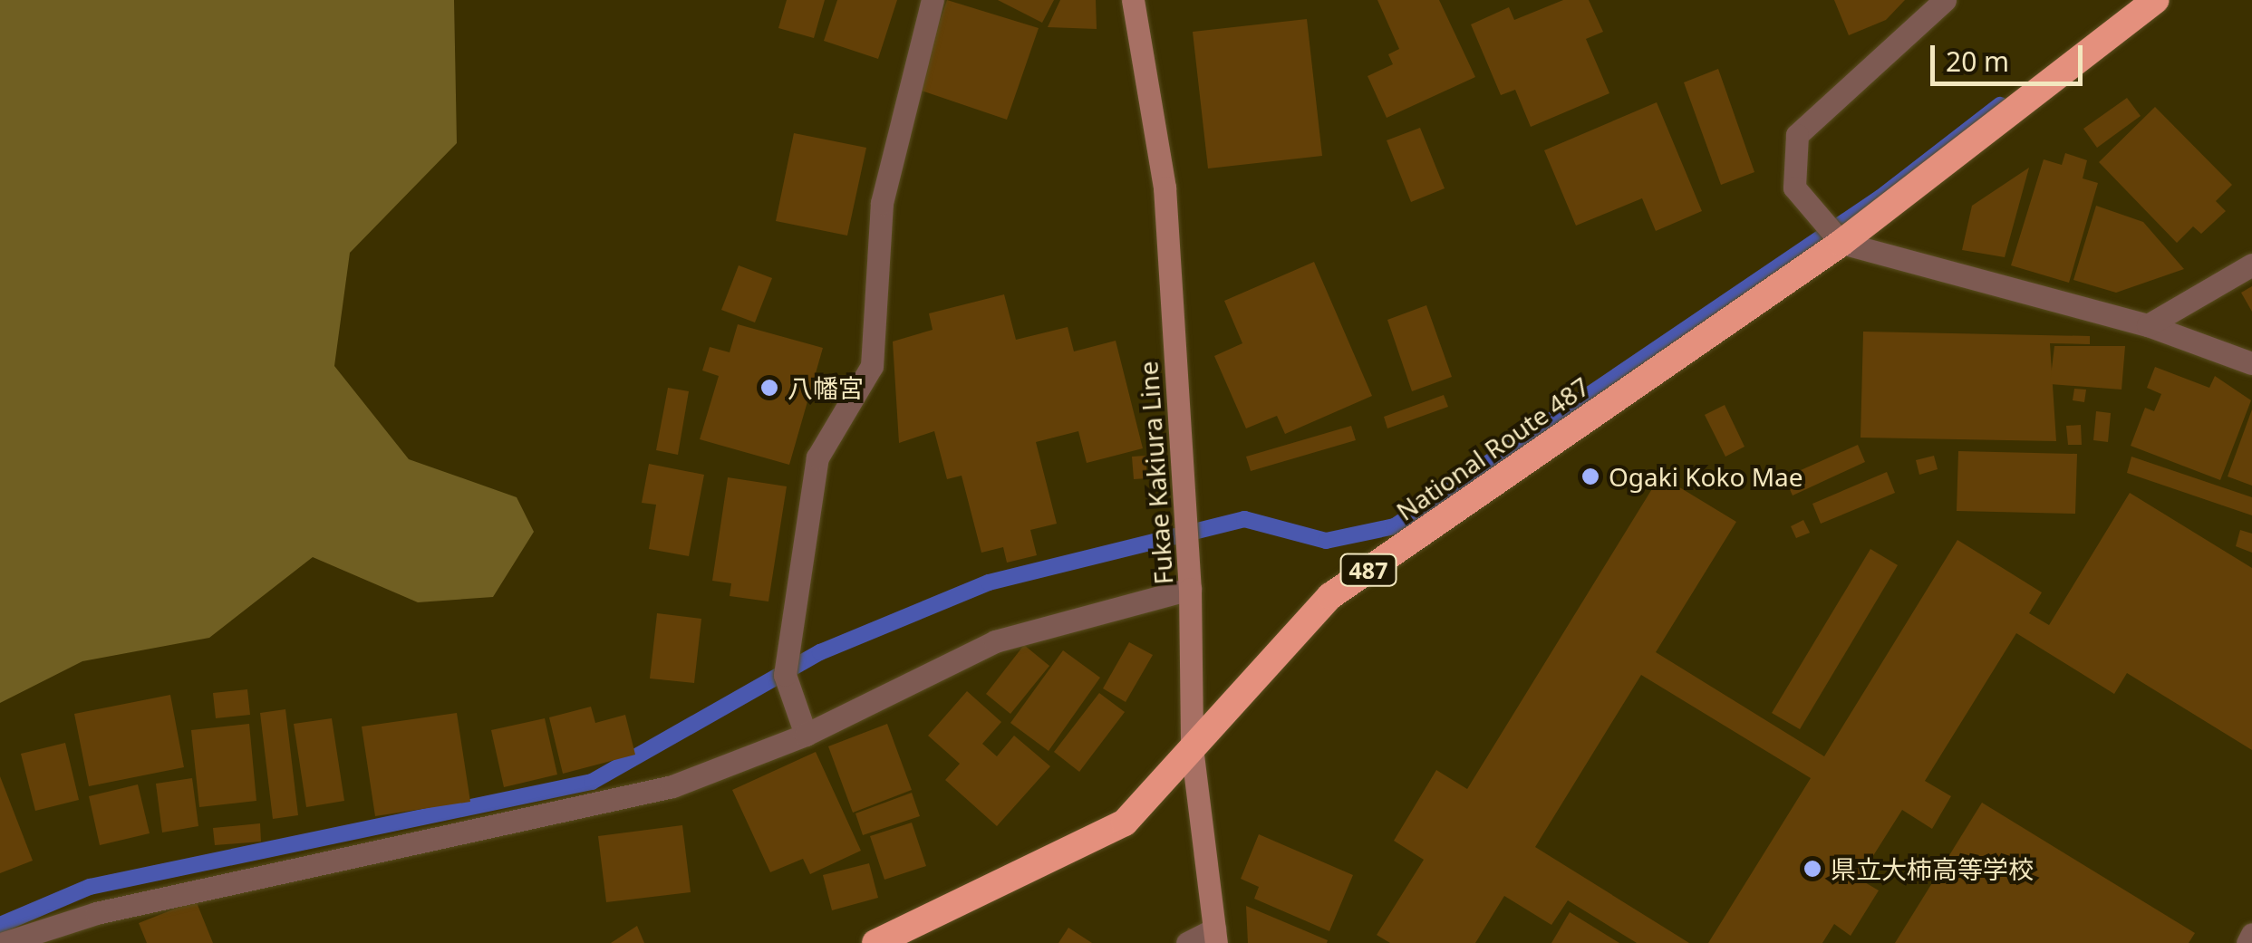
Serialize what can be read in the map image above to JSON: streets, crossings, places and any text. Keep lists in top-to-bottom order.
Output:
{
  "streets": {
    "highway": ["National Route 487", "487"],
    "main road": ["Fukae Kakiura Line"]
  },
  "crossings": [
    ["National Route 487", "Fukae Kakiura Line"]
  ],
  "places": ["八幡宮", "Ogaki Koko Mae", "県立大柿高等学校"],
  "scale_bar": "20 m"
}
